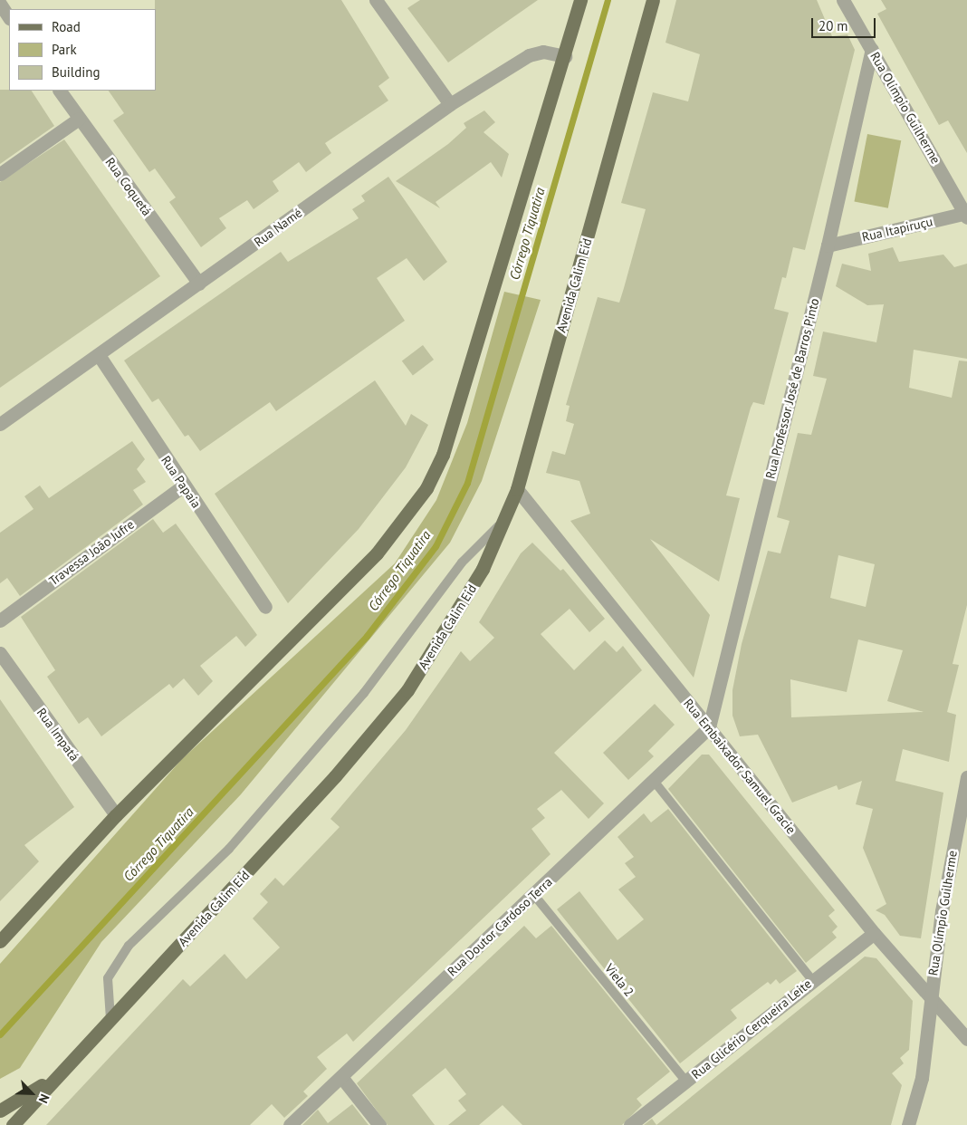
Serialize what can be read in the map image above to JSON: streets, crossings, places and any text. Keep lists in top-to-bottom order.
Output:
{
  "streets": {
    "main road": ["Avenida Calim Eid"],
    "street": [
      "Rua Olímpio Guilherme",
      "Rua Coquetá",
      "Rua Namé",
      "Rua Itapiruçu",
      "Rua Professor José de Barros Pinto",
      "Rua Papaia",
      "Travessa João Jufre",
      "Rua Impatá",
      "Rua Embaixador Samuel Gracie",
      "Rua Doutor Cardoso Terra",
      "Rua Glicério Cerqueira Leite"
    ],
    "lane": ["Viela 2"]
  },
  "crossings": [
    ["Rua Olímpio Guilherme", "Rua Itapiruçu"],
    ["Rua Olímpio Guilherme", "Rua Professor José de Barros Pinto"],
    ["Rua Olímpio Guilherme", "Rua Embaixador Samuel Gracie"],
    ["Rua Coquetá", "Rua Namé"],
    ["Rua Namé", "Rua Papaia"],
    ["Rua Itapiruçu", "Rua Professor José de Barros Pinto"],
    ["Avenida Calim Eid", "Rua Embaixador Samuel Gracie"],
    ["Rua Professor José de Barros Pinto", "Rua Embaixador Samuel Gracie"],
    ["Rua Professor José de Barros Pinto", "Rua Doutor Cardoso Terra"],
    ["Rua Papaia", "Travessa João Jufre"],
    ["Rua Embaixador Samuel Gracie", "Rua Doutor Cardoso Terra"],
    ["Rua Embaixador Samuel Gracie", "Rua Glicério Cerqueira Leite"],
    ["Rua Doutor Cardoso Terra", "Viela 2"],
    ["Viela 2", "Rua Glicério Cerqueira Leite"]
  ],
  "water": ["Córrego Tiquatira"],
  "legend": ["Road", "Park", "Building"],
  "scale_bar": "20 m",
  "north": "bottom right"
}
